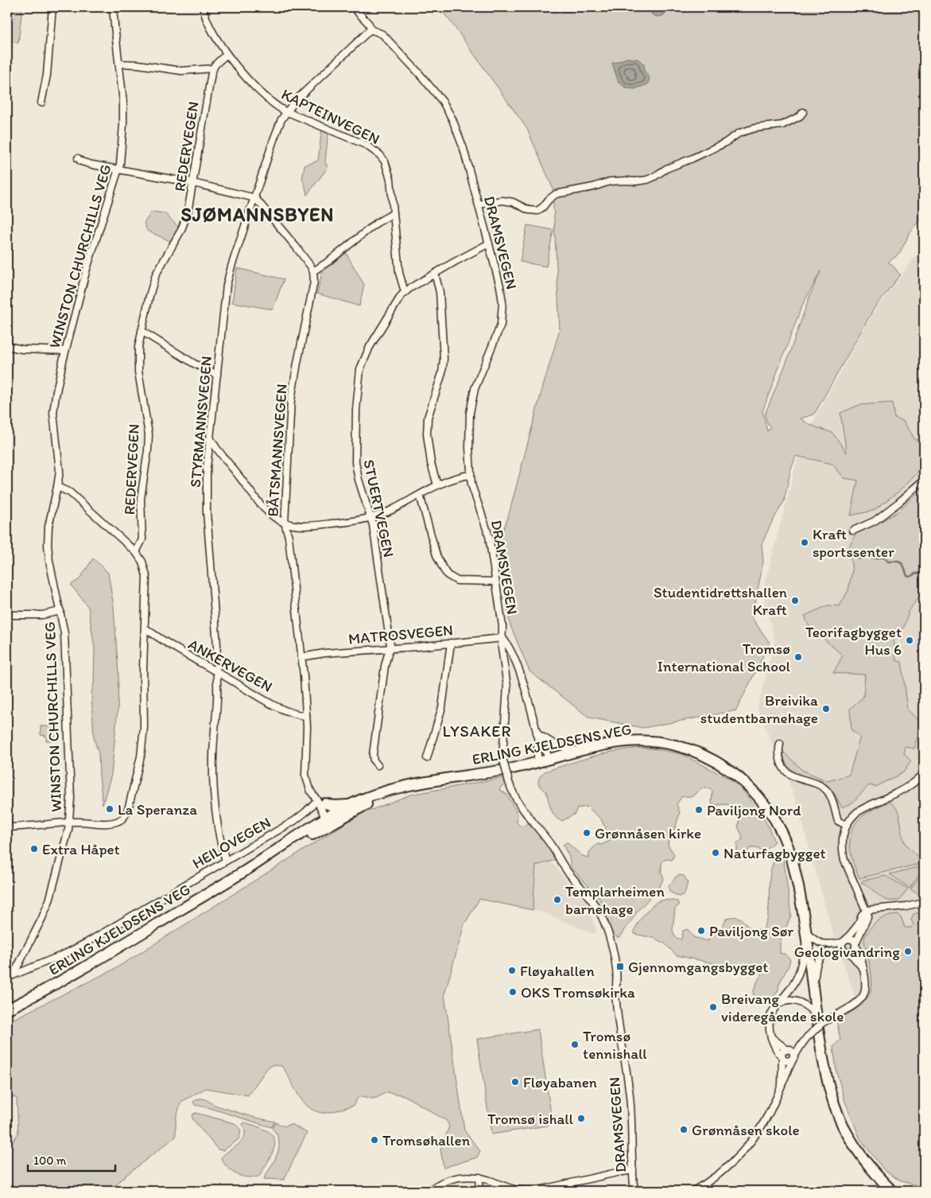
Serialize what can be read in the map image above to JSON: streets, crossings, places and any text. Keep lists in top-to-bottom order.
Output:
{
  "streets": {
    "highway": ["ERLING KJELDSENS VEG"],
    "street": [
      "KAPTEINVEGEN",
      "REDERVEGEN",
      "DRAMSVEGEN",
      "WINSTON CHURCHILLS VEG",
      "STYRMANNSVEGEN",
      "BÅTSMANNSVEGEN",
      "STUERTVEGEN",
      "MATROSVEGEN",
      "ANKERVEGEN",
      "HEILOVEGEN"
    ]
  },
  "crossings": [
    ["KAPTEINVEGEN", "STYRMANNSVEGEN"],
    ["KAPTEINVEGEN", "STUERTVEGEN"],
    ["DRAMSVEGEN", "STYRMANNSVEGEN"],
    ["DRAMSVEGEN", "STUERTVEGEN"],
    ["DRAMSVEGEN", "MATROSVEGEN"],
    ["DRAMSVEGEN", "ERLING KJELDSENS VEG"],
    ["WINSTON CHURCHILLS VEG", "HEILOVEGEN"],
    ["STYRMANNSVEGEN", "ANKERVEGEN"],
    ["STYRMANNSVEGEN", "HEILOVEGEN"],
    ["BÅTSMANNSVEGEN", "MATROSVEGEN"],
    ["BÅTSMANNSVEGEN", "ANKERVEGEN"],
    ["BÅTSMANNSVEGEN", "ERLING KJELDSENS VEG"],
    ["BÅTSMANNSVEGEN", "HEILOVEGEN"],
    ["STUERTVEGEN", "MATROSVEGEN"]
  ],
  "districts": ["SJØMANNSBYEN", "LYSAKER"],
  "places": {
    "other": [
      "Kraft sportssenter",
      "Studentidrettshallen Kraft",
      "Teorifagbygget Hus 6",
      "Tromsø International School",
      "Breivika studentbarnehage",
      "La Speranza",
      "Paviljong Nord",
      "Grønnåsen kirke",
      "Extra Håpet",
      "Naturfagbygget",
      "Templarheimen barnehage",
      "Paviljong Sør",
      "Geologivandring",
      "Fløyahallen",
      "OKS Tromsøkirka",
      "Breivang videregående skole",
      "Tromsø tennishall",
      "Fløyabanen",
      "Tromsø ishall",
      "Grønnåsen skole",
      "Tromsøhallen"
    ],
    "transit": ["Gjennomgangsbygget"]
  },
  "scale_bar": "100 m"
}
